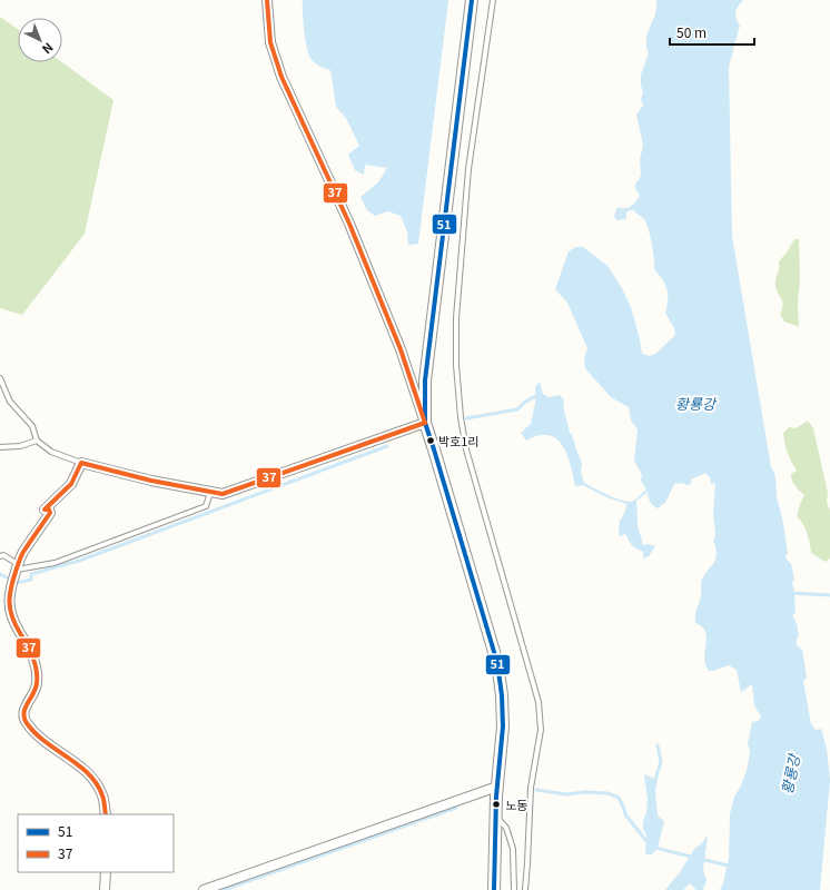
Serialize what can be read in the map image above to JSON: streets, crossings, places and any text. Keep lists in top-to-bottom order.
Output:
{
  "water": ["황룡강"],
  "places": ["박호1리", "노동"],
  "lines": ["transit line 51", "transit line 37"],
  "legend": ["51", "37"],
  "scale_bar": "50 m",
  "north": "bottom right"
}
